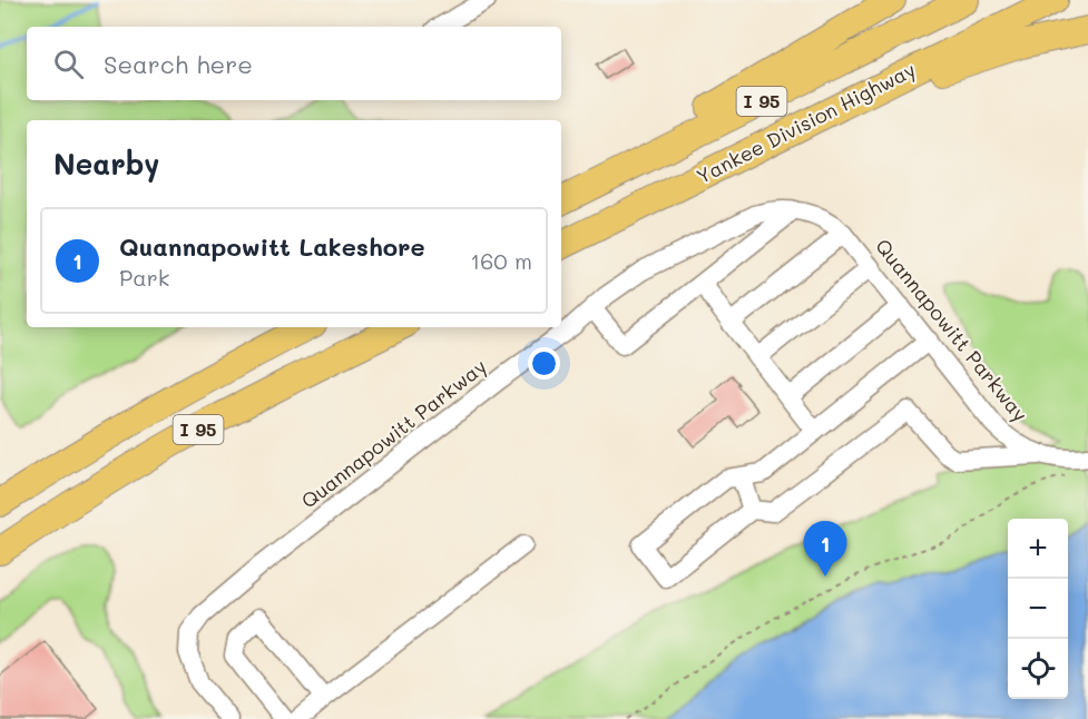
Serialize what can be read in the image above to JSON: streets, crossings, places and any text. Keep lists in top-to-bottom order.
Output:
{
  "streets": {
    "highway": ["I 95", "Yankee Division Highway"],
    "street": ["Quannapowitt Parkway"]
  },
  "page": {
    "search": "Search here",
    "heading": "Nearby",
    "list": [
      {
        "mark": "1",
        "name": "Quannapowitt Lakeshore",
        "note": "Park",
        "value": "160 m"
      }
    ],
    "map_buttons": ["+", "−"],
    "pins": "1"
  }
}
